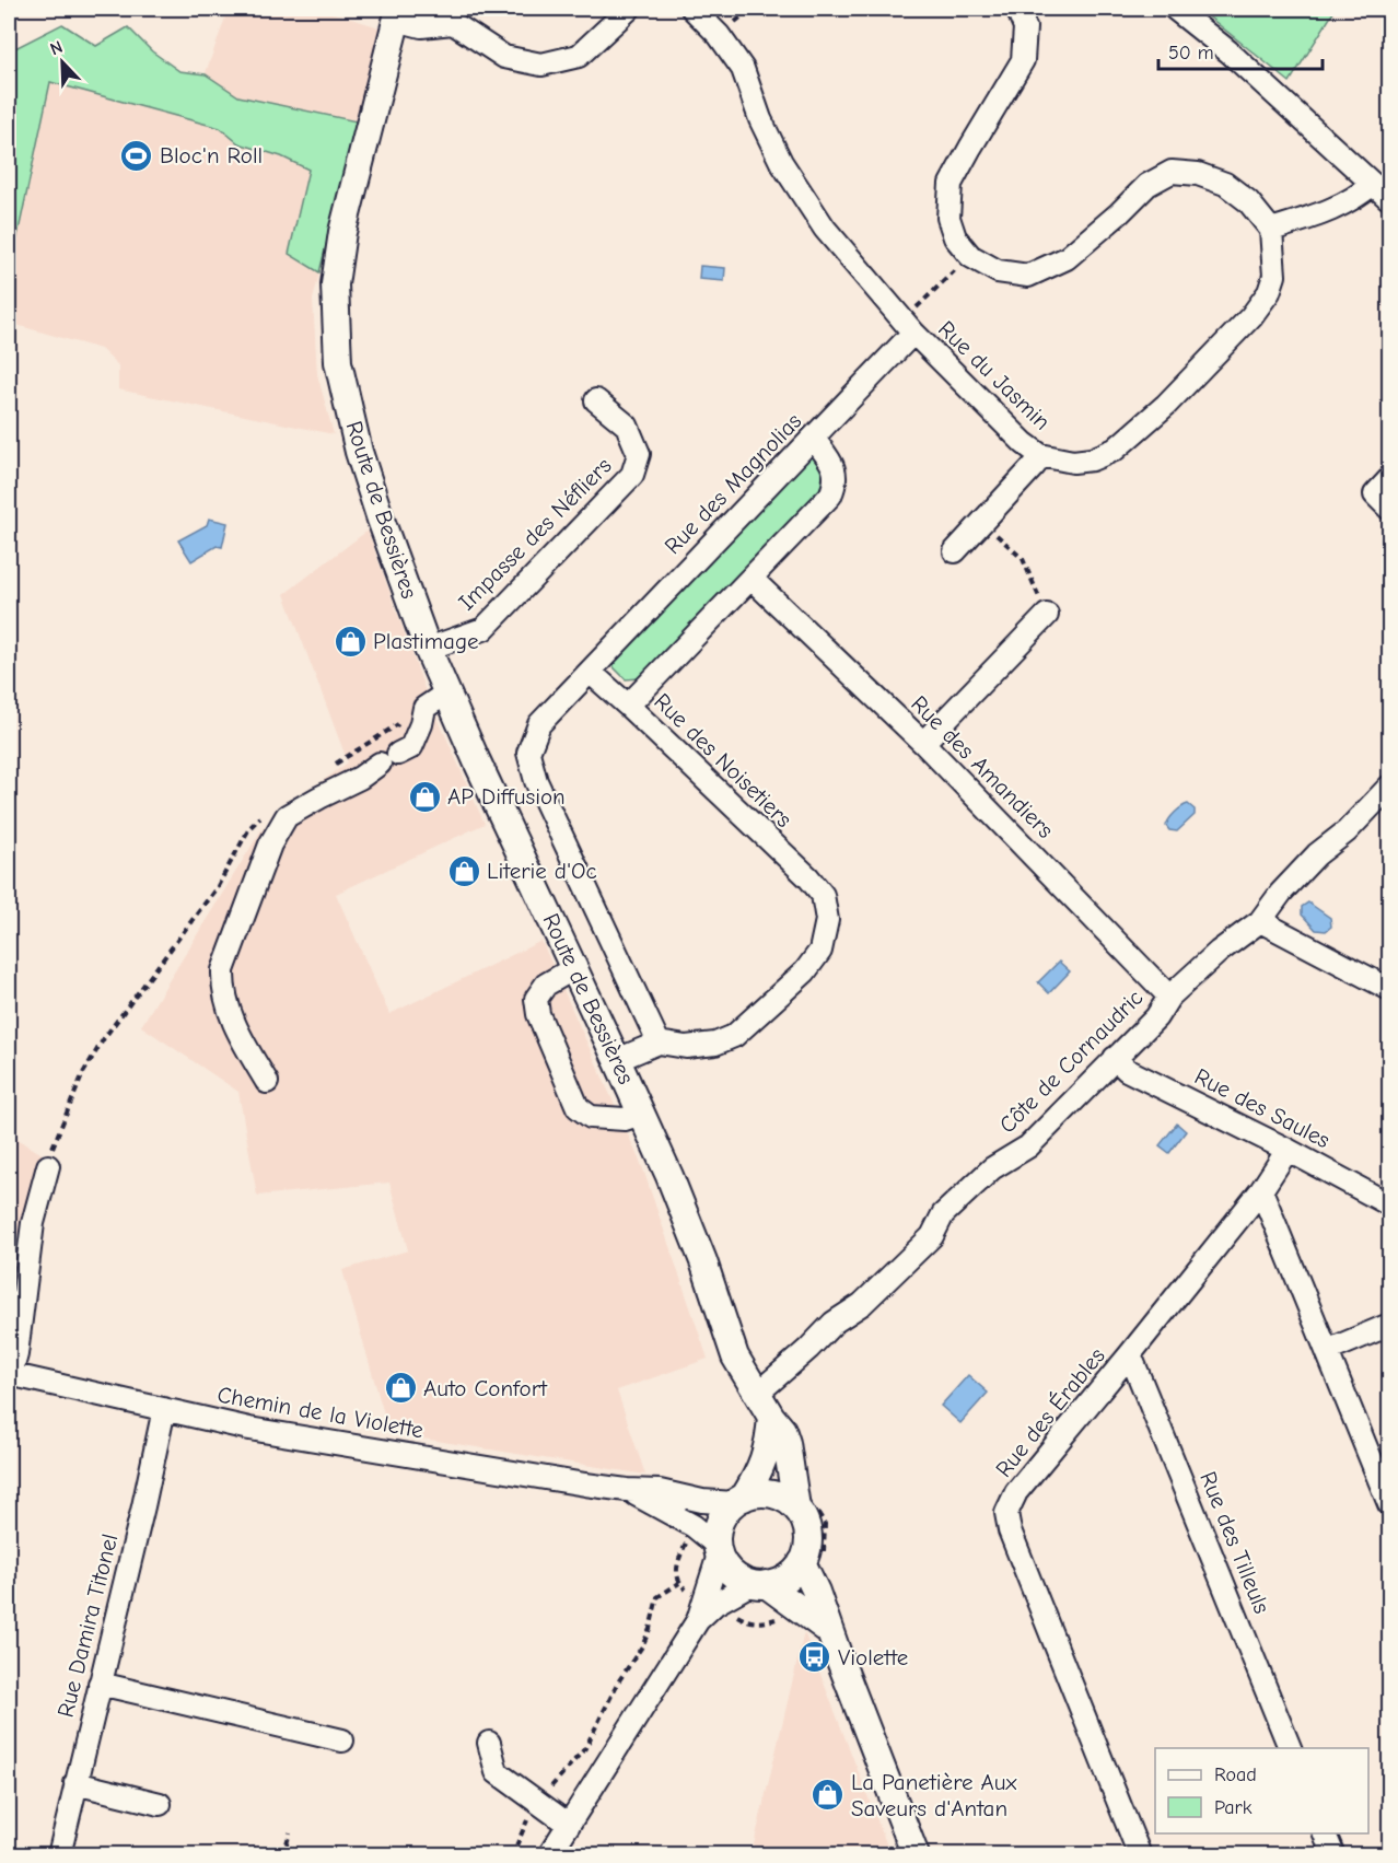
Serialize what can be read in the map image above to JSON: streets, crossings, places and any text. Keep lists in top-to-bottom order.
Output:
{
  "streets": {
    "main road": ["Route de Bessières"],
    "street": [
      "Rue du Jasmin",
      "Rue des Magnolias",
      "Impasse des Néfliers",
      "Rue des Noisetiers",
      "Rue des Amandiers",
      "Côte de Cornaudric",
      "Rue des Saules",
      "Chemin de la Violette",
      "Rue des Érables",
      "Rue des Tilleuls",
      "Rue Damira Titonel"
    ]
  },
  "crossings": [
    ["Rue du Jasmin", "Rue des Magnolias"],
    ["Rue des Magnolias", "Rue des Noisetiers"],
    ["Route de Bessières", "Impasse des Néfliers"],
    ["Route de Bessières", "Rue des Noisetiers"],
    ["Route de Bessières", "Côte de Cornaudric"],
    ["Route de Bessières", "Chemin de la Violette"],
    ["Rue des Noisetiers", "Rue des Amandiers"],
    ["Rue des Amandiers", "Côte de Cornaudric"],
    ["Côte de Cornaudric", "Rue des Saules"],
    ["Rue des Saules", "Rue des Érables"],
    ["Chemin de la Violette", "Rue Damira Titonel"],
    ["Rue des Érables", "Rue des Tilleuls"]
  ],
  "places": {
    "sports": ["Bloc'n Roll"],
    "shop": [
      "Plastimage",
      "AP Diffusion",
      "Literie d'Oc",
      "Auto Confort",
      "La Panetière Aux Saveurs d'Antan"
    ],
    "bus stop": ["Violette"]
  },
  "legend": ["Road", "Park"],
  "scale_bar": "50 m",
  "north": "top left"
}
